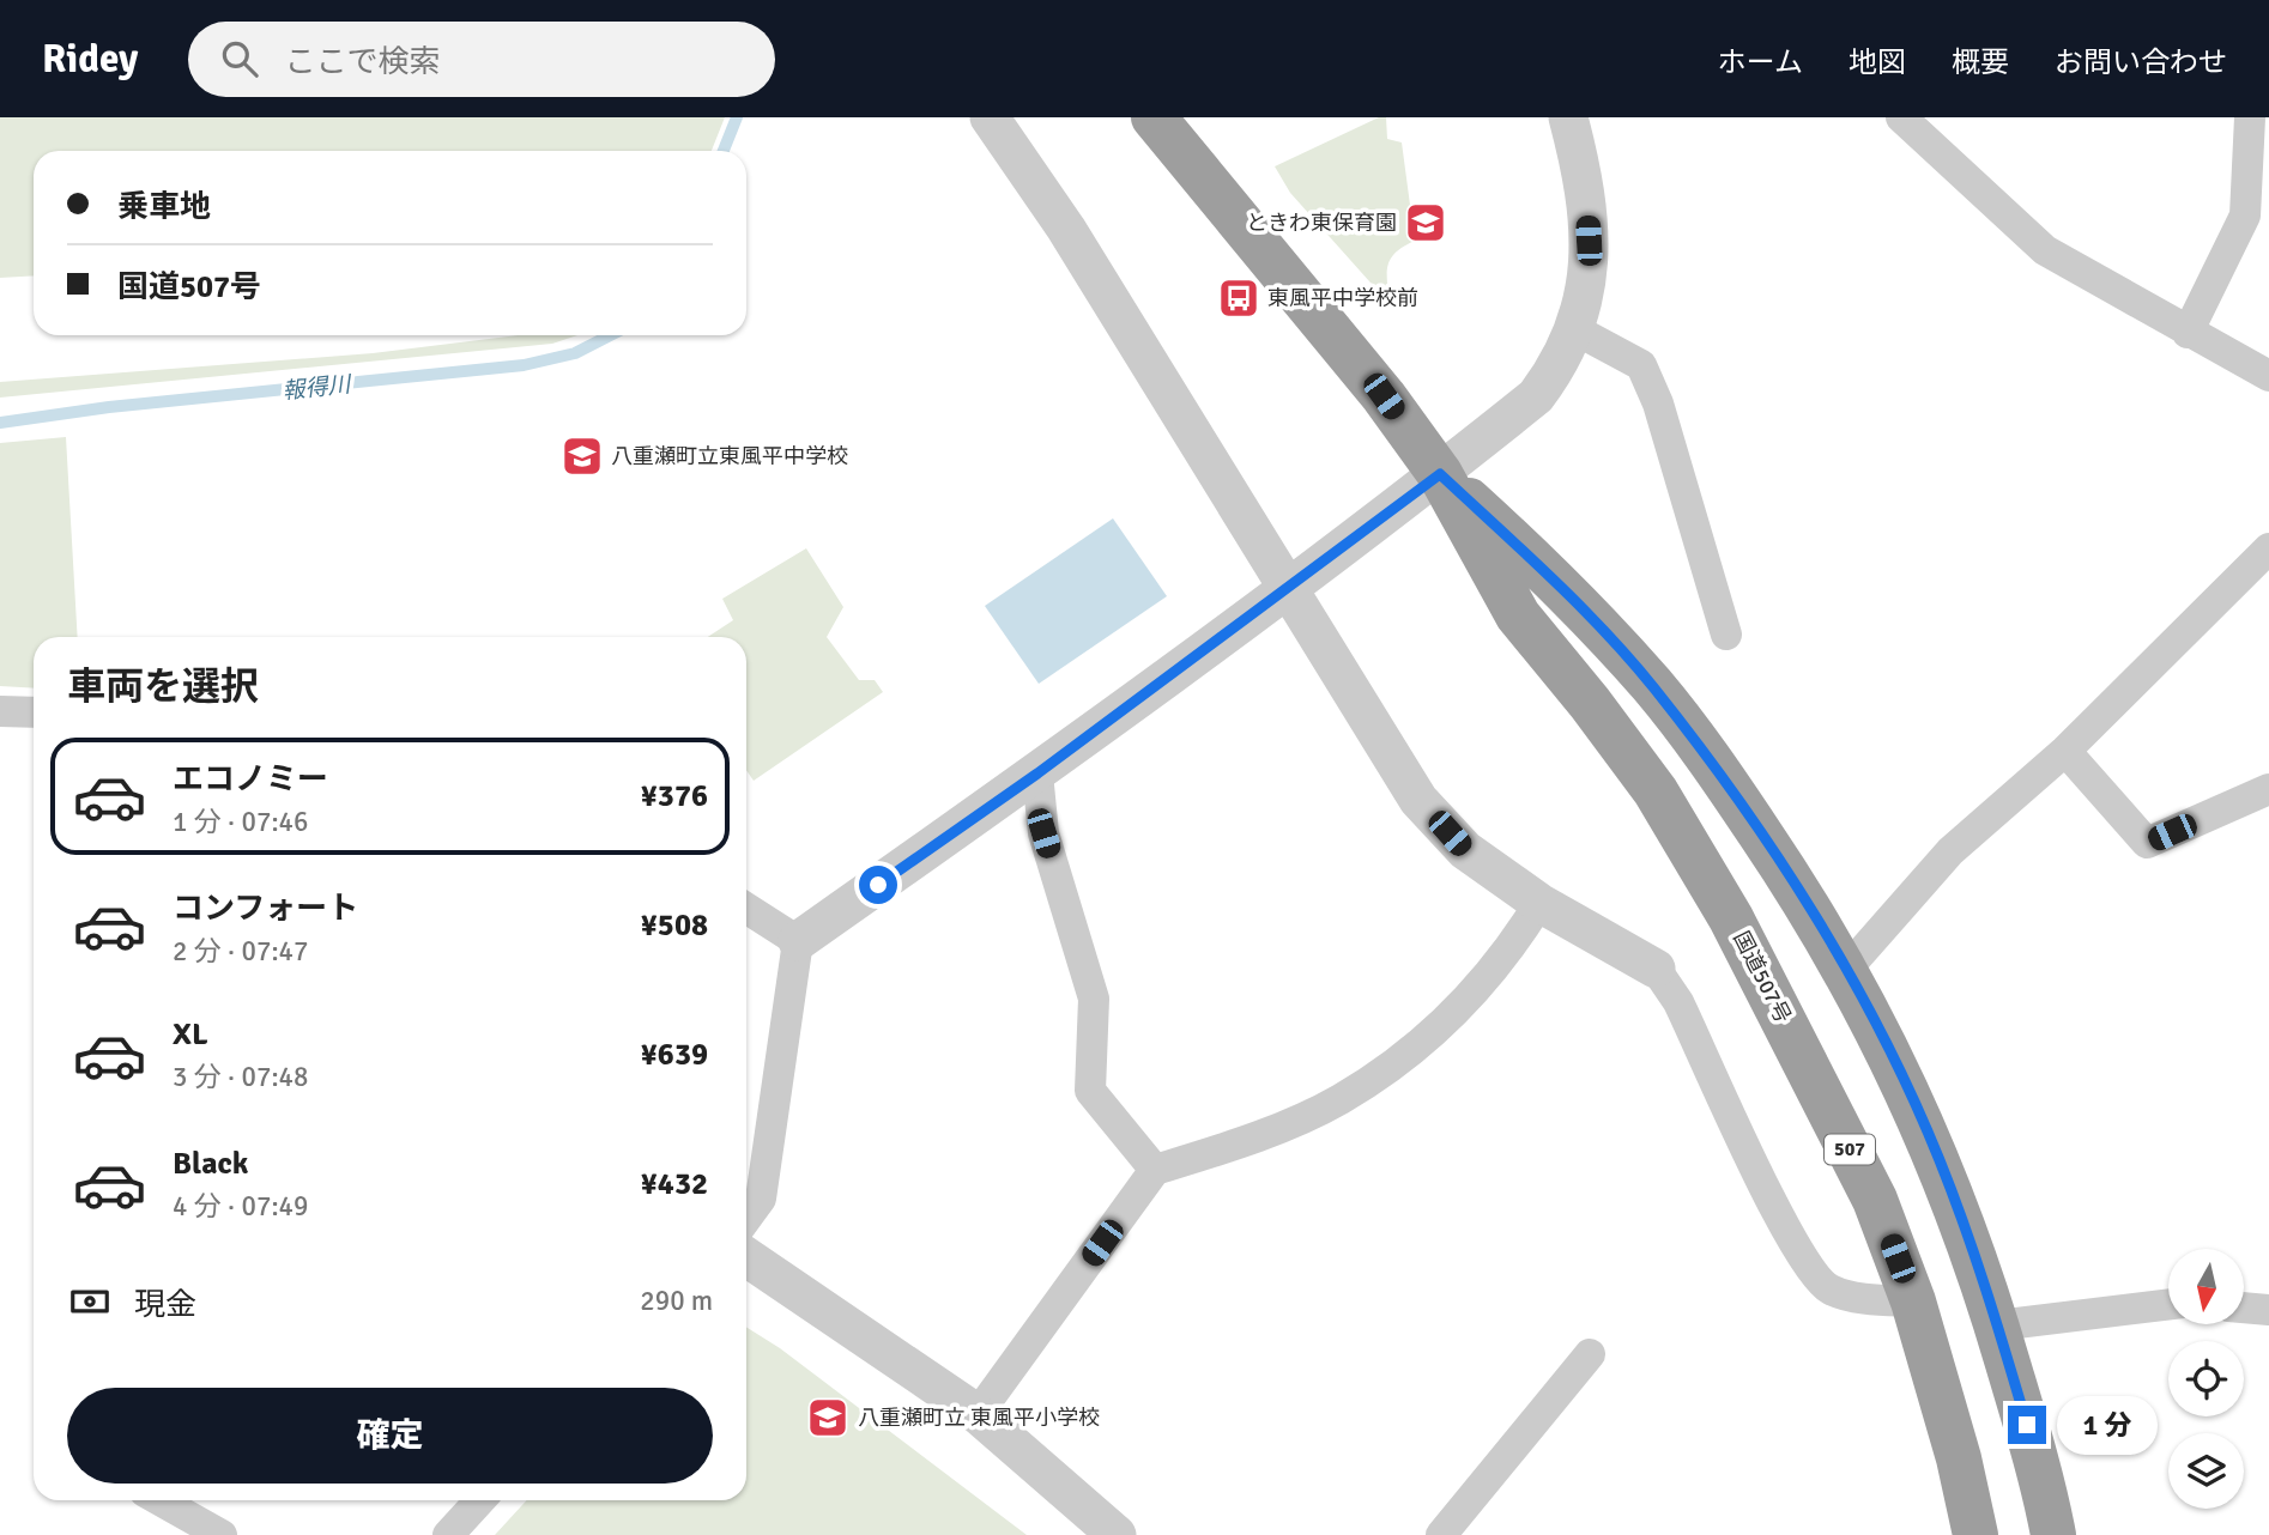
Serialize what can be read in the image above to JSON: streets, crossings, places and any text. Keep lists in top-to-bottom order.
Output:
{
  "streets": {
    "highway": ["国道507号", "507"]
  },
  "water": ["報得川"],
  "places": {
    "school or university": ["ときわ東保育園", "八重瀬町立東風平中学校", "八重瀬町立 東風平小学校"],
    "bus stop": ["東風平中学校前"]
  },
  "north": "bottom",
  "page": {
    "header": "Ridey",
    "search": "ここで検索",
    "nav": [
      "ホーム",
      "地図",
      "概要",
      "お問い合わせ"
    ],
    "banner": ["乗車地", "国道507号"],
    "heading": "車両を選択",
    "list": [
      {
        "name": "エコノミー",
        "note": "1 分 · 07:46",
        "value": "¥376"
      },
      {
        "name": "コンフォート",
        "note": "2 分 · 07:47",
        "value": "¥508"
      },
      {
        "name": "XL",
        "note": "3 分 · 07:48",
        "value": "¥639"
      },
      {
        "name": "Black",
        "note": "4 分 · 07:49",
        "value": "¥432"
      }
    ],
    "pay": ["現金", "290 m"],
    "buttons": "確定",
    "bubble": "1 分"
  }
}
